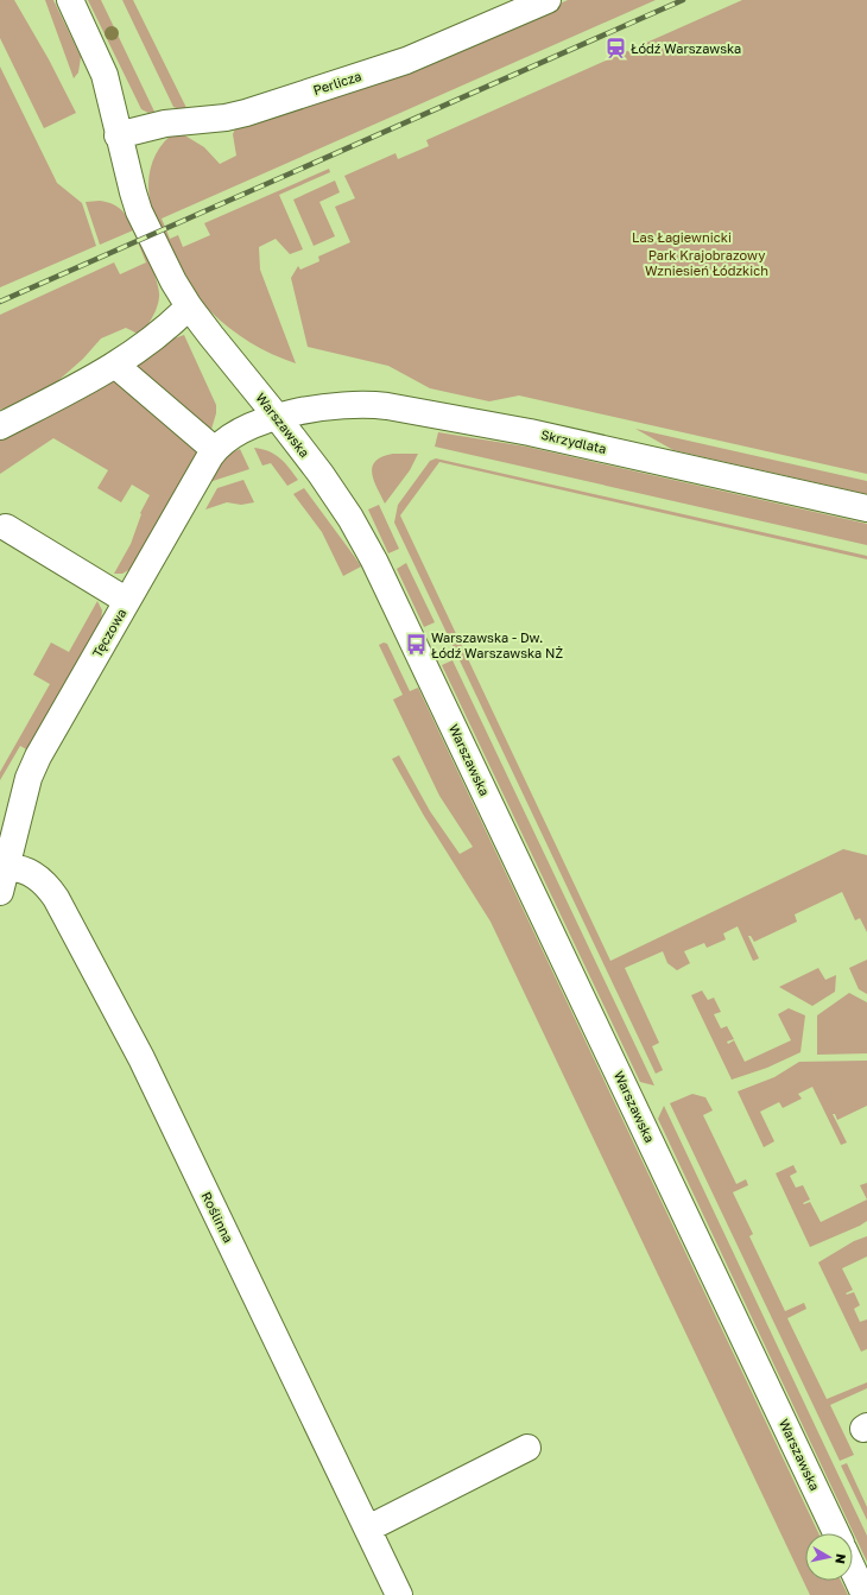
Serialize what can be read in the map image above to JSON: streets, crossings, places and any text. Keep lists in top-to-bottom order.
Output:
{
  "streets": {
    "street": [
      "Perlicza",
      "Warszawska",
      "Skrzydlata",
      "Tęczowa",
      "Roślinna"
    ]
  },
  "crossings": [
    ["Perlicza", "Warszawska"],
    ["Warszawska", "Skrzydlata"],
    ["Warszawska", "Tęczowa"],
    ["Skrzydlata", "Tęczowa"],
    ["Tęczowa", "Roślinna"]
  ],
  "parks": ["Las Łagiewnicki", "Park Krajobrazowy Wzniesień Łódzkich"],
  "places": {
    "station": ["Łódź Warszawska"],
    "bus stop": ["Warszawska - Dw. Łódź Warszawska NŻ"]
  },
  "north": "right"
}
